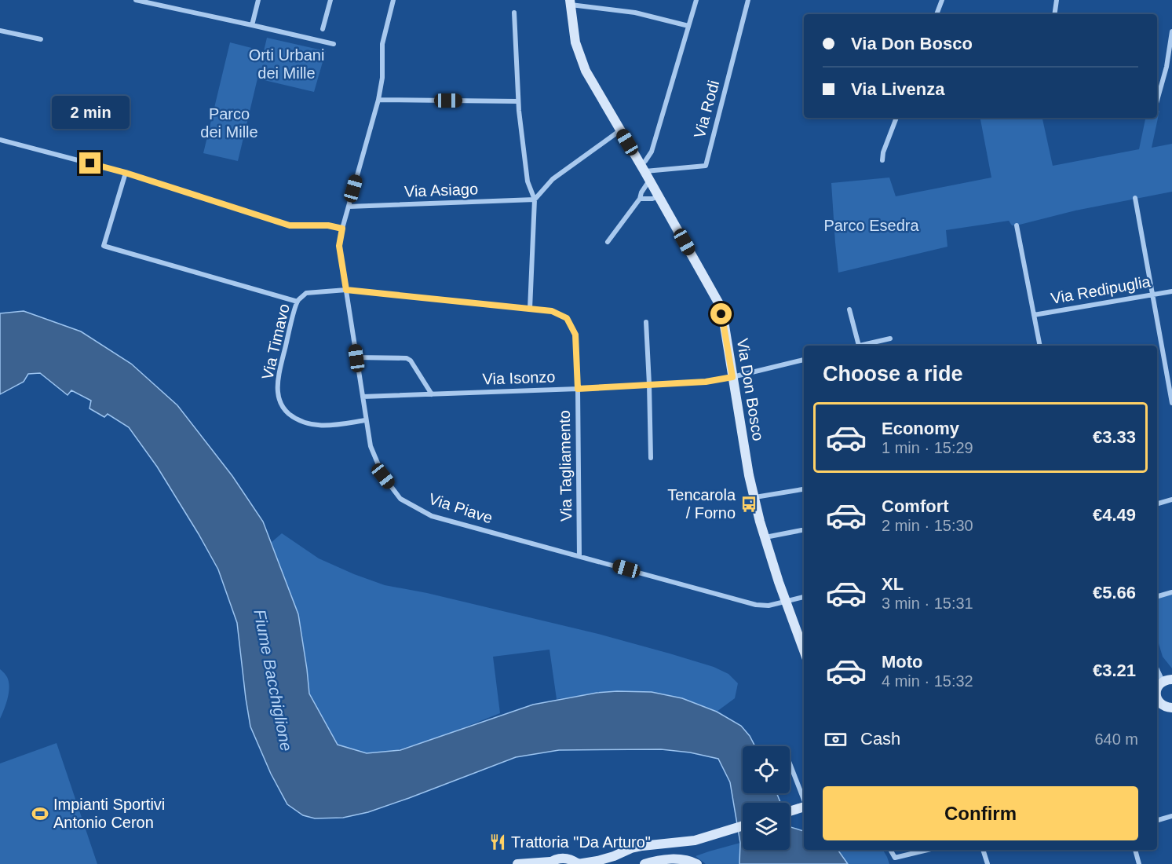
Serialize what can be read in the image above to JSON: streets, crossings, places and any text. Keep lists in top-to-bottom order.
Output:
{
  "streets": {
    "street": [
      "Via Rodi",
      "Via Asiago",
      "Via Redipuglia",
      "Via Timavo",
      "Via Isonzo",
      "Via Don Bosco",
      "Via Tagliamento",
      "Via Piave"
    ]
  },
  "crossings": [
    ["Via Rodi", "Via Don Bosco"],
    ["Via Asiago", "Via Piave"],
    ["Via Timavo", "Via Tagliamento"],
    ["Via Timavo", "Via Piave"],
    ["Via Isonzo", "Via Don Bosco"],
    ["Via Isonzo", "Via Tagliamento"],
    ["Via Isonzo", "Via Piave"],
    ["Via Don Bosco", "Via Piave"],
    ["Via Tagliamento", "Via Piave"]
  ],
  "water": ["Fiume Bacchiglione"],
  "parks": ["Orti Urbani dei Mille", "Parco dei Mille", "Parco Esedra"],
  "places": {
    "bus stop": ["Tencarola / Forno"],
    "sports": ["Impianti Sportivi Antonio Ceron"],
    "restaurant": ["Trattoria \"Da Arturo\""]
  },
  "page": {
    "banner": ["Via Don Bosco", "Via Livenza"],
    "bubble": "2 min",
    "heading": "Choose a ride",
    "list": [
      {
        "name": "Economy",
        "note": "1 min · 15:29",
        "value": "€3.33"
      },
      {
        "name": "Comfort",
        "note": "2 min · 15:30",
        "value": "€4.49"
      },
      {
        "name": "XL",
        "note": "3 min · 15:31",
        "value": "€5.66"
      },
      {
        "name": "Moto",
        "note": "4 min · 15:32",
        "value": "€3.21"
      }
    ],
    "pay": ["Cash", "640 m"],
    "buttons": "Confirm"
  }
}
